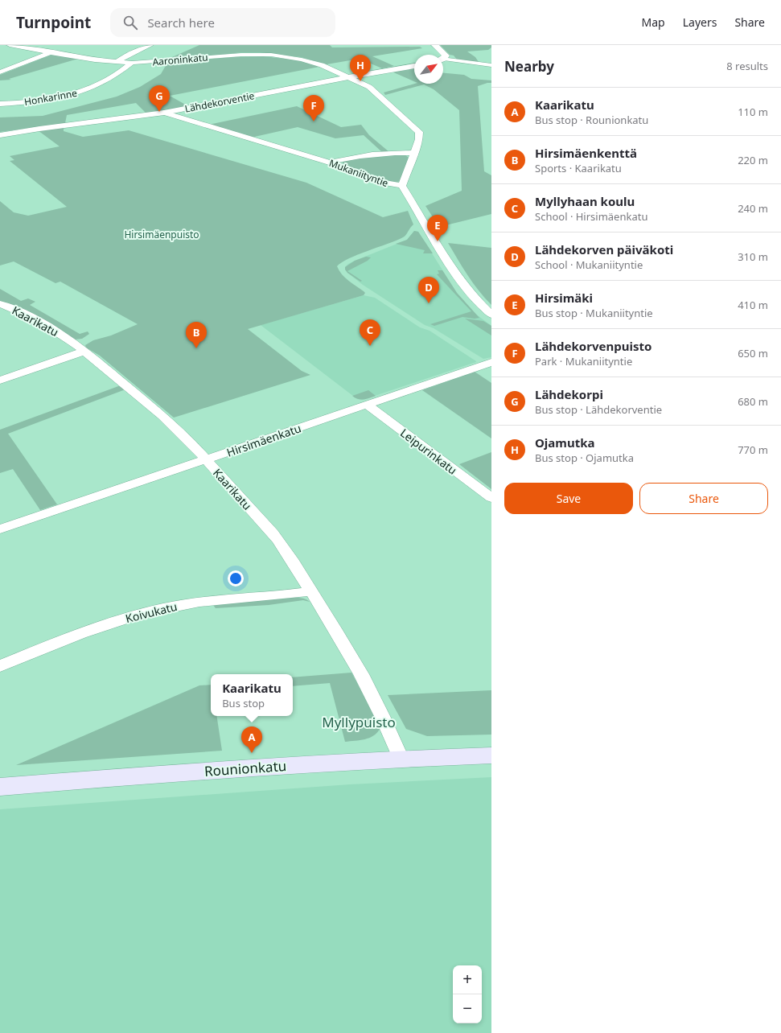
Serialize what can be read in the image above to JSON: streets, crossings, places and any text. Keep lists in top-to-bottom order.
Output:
{
  "streets": {
    "main road": ["Rounionkatu"],
    "street": [
      "Aaroninkatu",
      "Honkarinne",
      "Lähdekorventie",
      "Mukaniityntie",
      "Kaarikatu",
      "Hirsimäenkatu",
      "Leipurinkatu",
      "Koivukatu"
    ]
  },
  "crossings": [
    ["Aaroninkatu", "Honkarinne"],
    ["Aaroninkatu", "Lähdekorventie"],
    ["Lähdekorventie", "Mukaniityntie"],
    ["Kaarikatu", "Hirsimäenkatu"],
    ["Kaarikatu", "Koivukatu"],
    ["Kaarikatu", "Rounionkatu"],
    ["Hirsimäenkatu", "Leipurinkatu"]
  ],
  "parks": ["Hirsimäenpuisto", "Myllypuisto"],
  "north": "top right",
  "page": {
    "header": "Turnpoint",
    "search": "Search here",
    "nav": ["Map", "Layers", "Share"],
    "heading": ["Nearby", "8 results"],
    "pins": [
      "H",
      "G",
      "F",
      "E",
      "D",
      "C",
      "B",
      "A"
    ],
    "list": [
      {
        "mark": "A",
        "name": "Kaarikatu",
        "note": "Bus stop · Rounionkatu",
        "value": "110 m"
      },
      {
        "mark": "B",
        "name": "Hirsimäenkenttä",
        "note": "Sports · Kaarikatu",
        "value": "220 m"
      },
      {
        "mark": "C",
        "name": "Myllyhaan koulu",
        "note": "School · Hirsimäenkatu",
        "value": "240 m"
      },
      {
        "mark": "D",
        "name": "Lähdekorven päiväkoti",
        "note": "School · Mukaniityntie",
        "value": "310 m"
      },
      {
        "mark": "E",
        "name": "Hirsimäki",
        "note": "Bus stop · Mukaniityntie",
        "value": "410 m"
      },
      {
        "mark": "F",
        "name": "Lähdekorvenpuisto",
        "note": "Park · Mukaniityntie",
        "value": "650 m"
      },
      {
        "mark": "G",
        "name": "Lähdekorpi",
        "note": "Bus stop · Lähdekorventie",
        "value": "680 m"
      },
      {
        "mark": "H",
        "name": "Ojamutka",
        "note": "Bus stop · Ojamutka",
        "value": "770 m"
      }
    ],
    "buttons": ["Save", "Share"],
    "popup": ["Kaarikatu", "Bus stop"],
    "map_buttons": ["+", "−"]
  }
}
